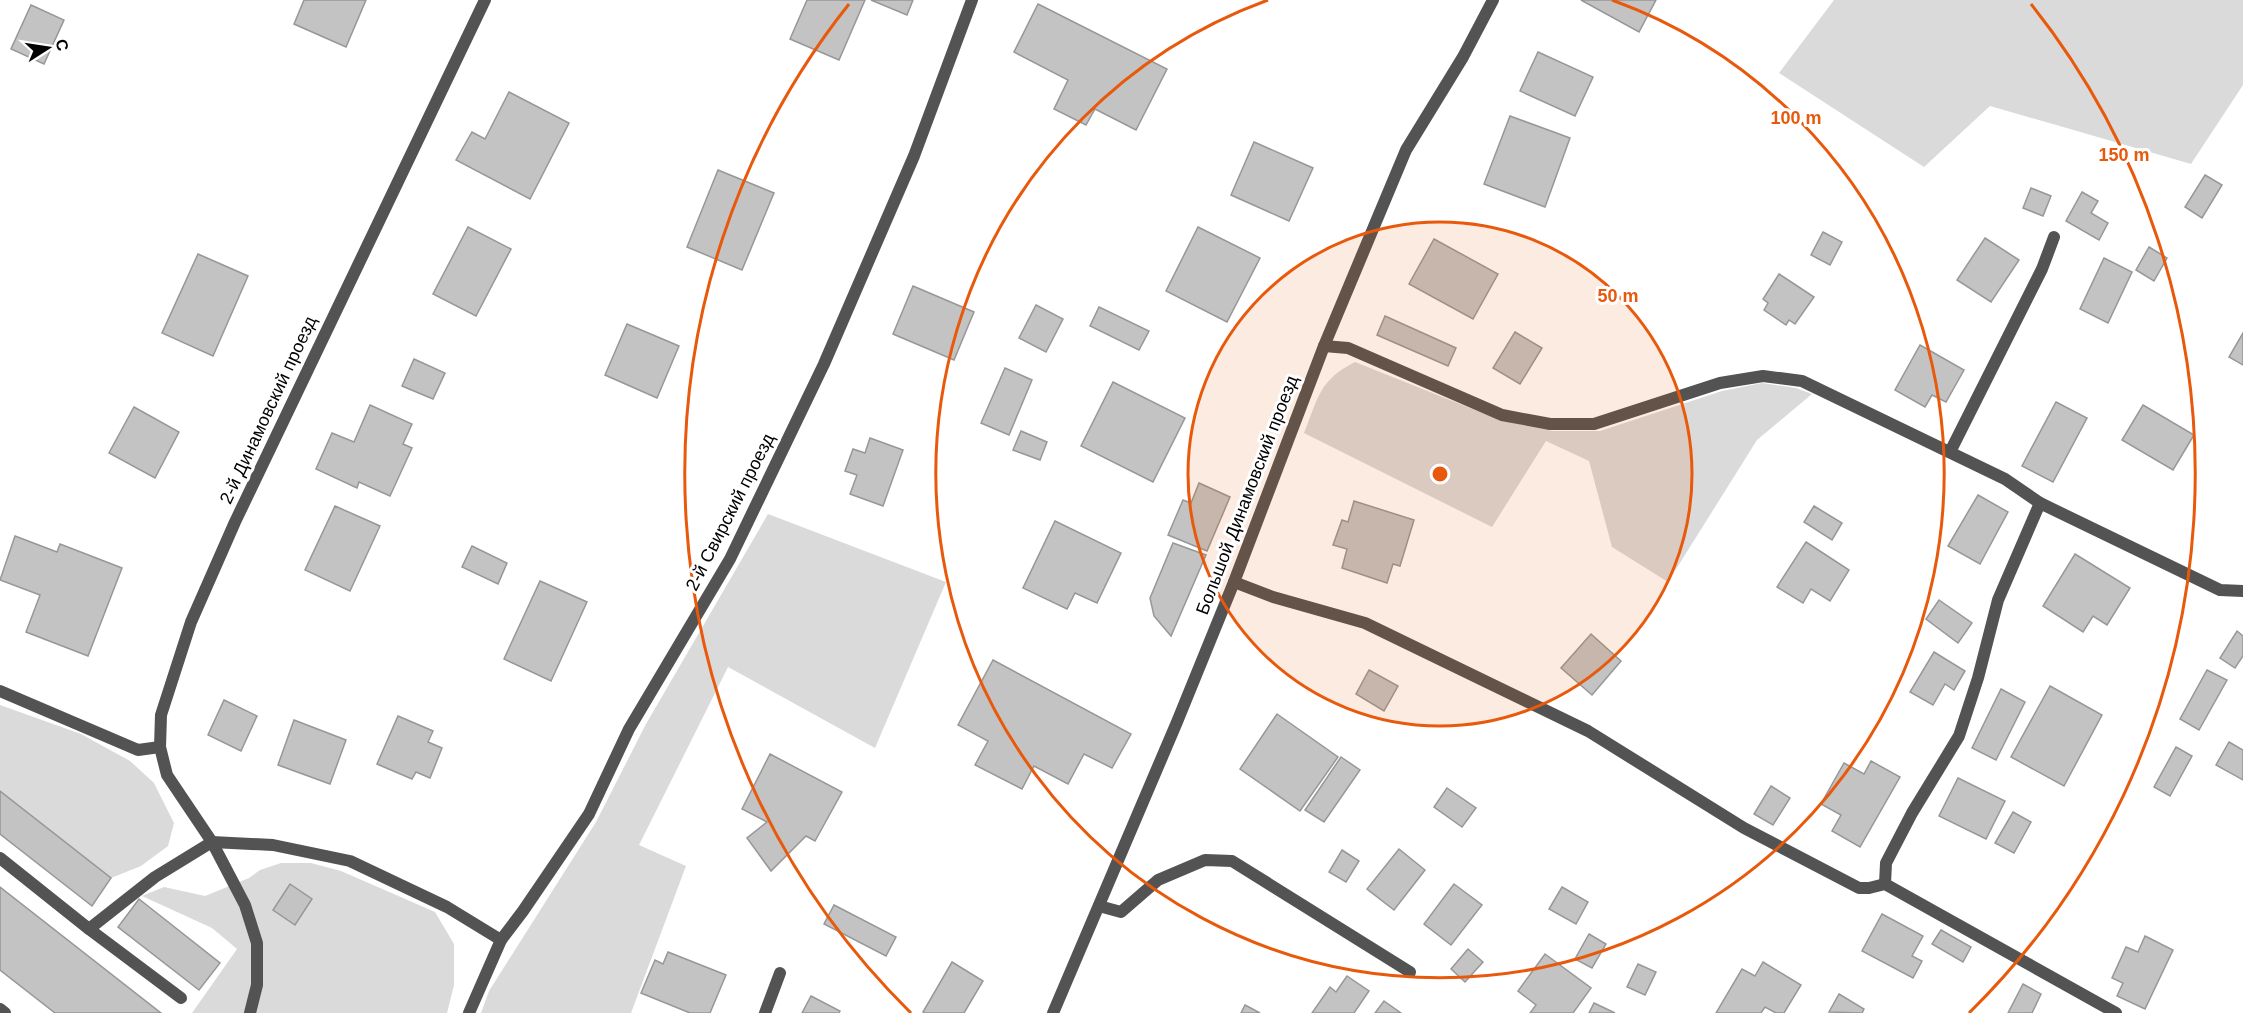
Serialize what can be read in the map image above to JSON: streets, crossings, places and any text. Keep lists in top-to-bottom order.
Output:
{
  "streets": {
    "street": ["2-й Динамовский проезд", "Большой Динамовский проезд", "2-й Свирский проезд"]
  },
  "north": "right",
  "rings": ["100 m", "150 m", "50 m"]
}
